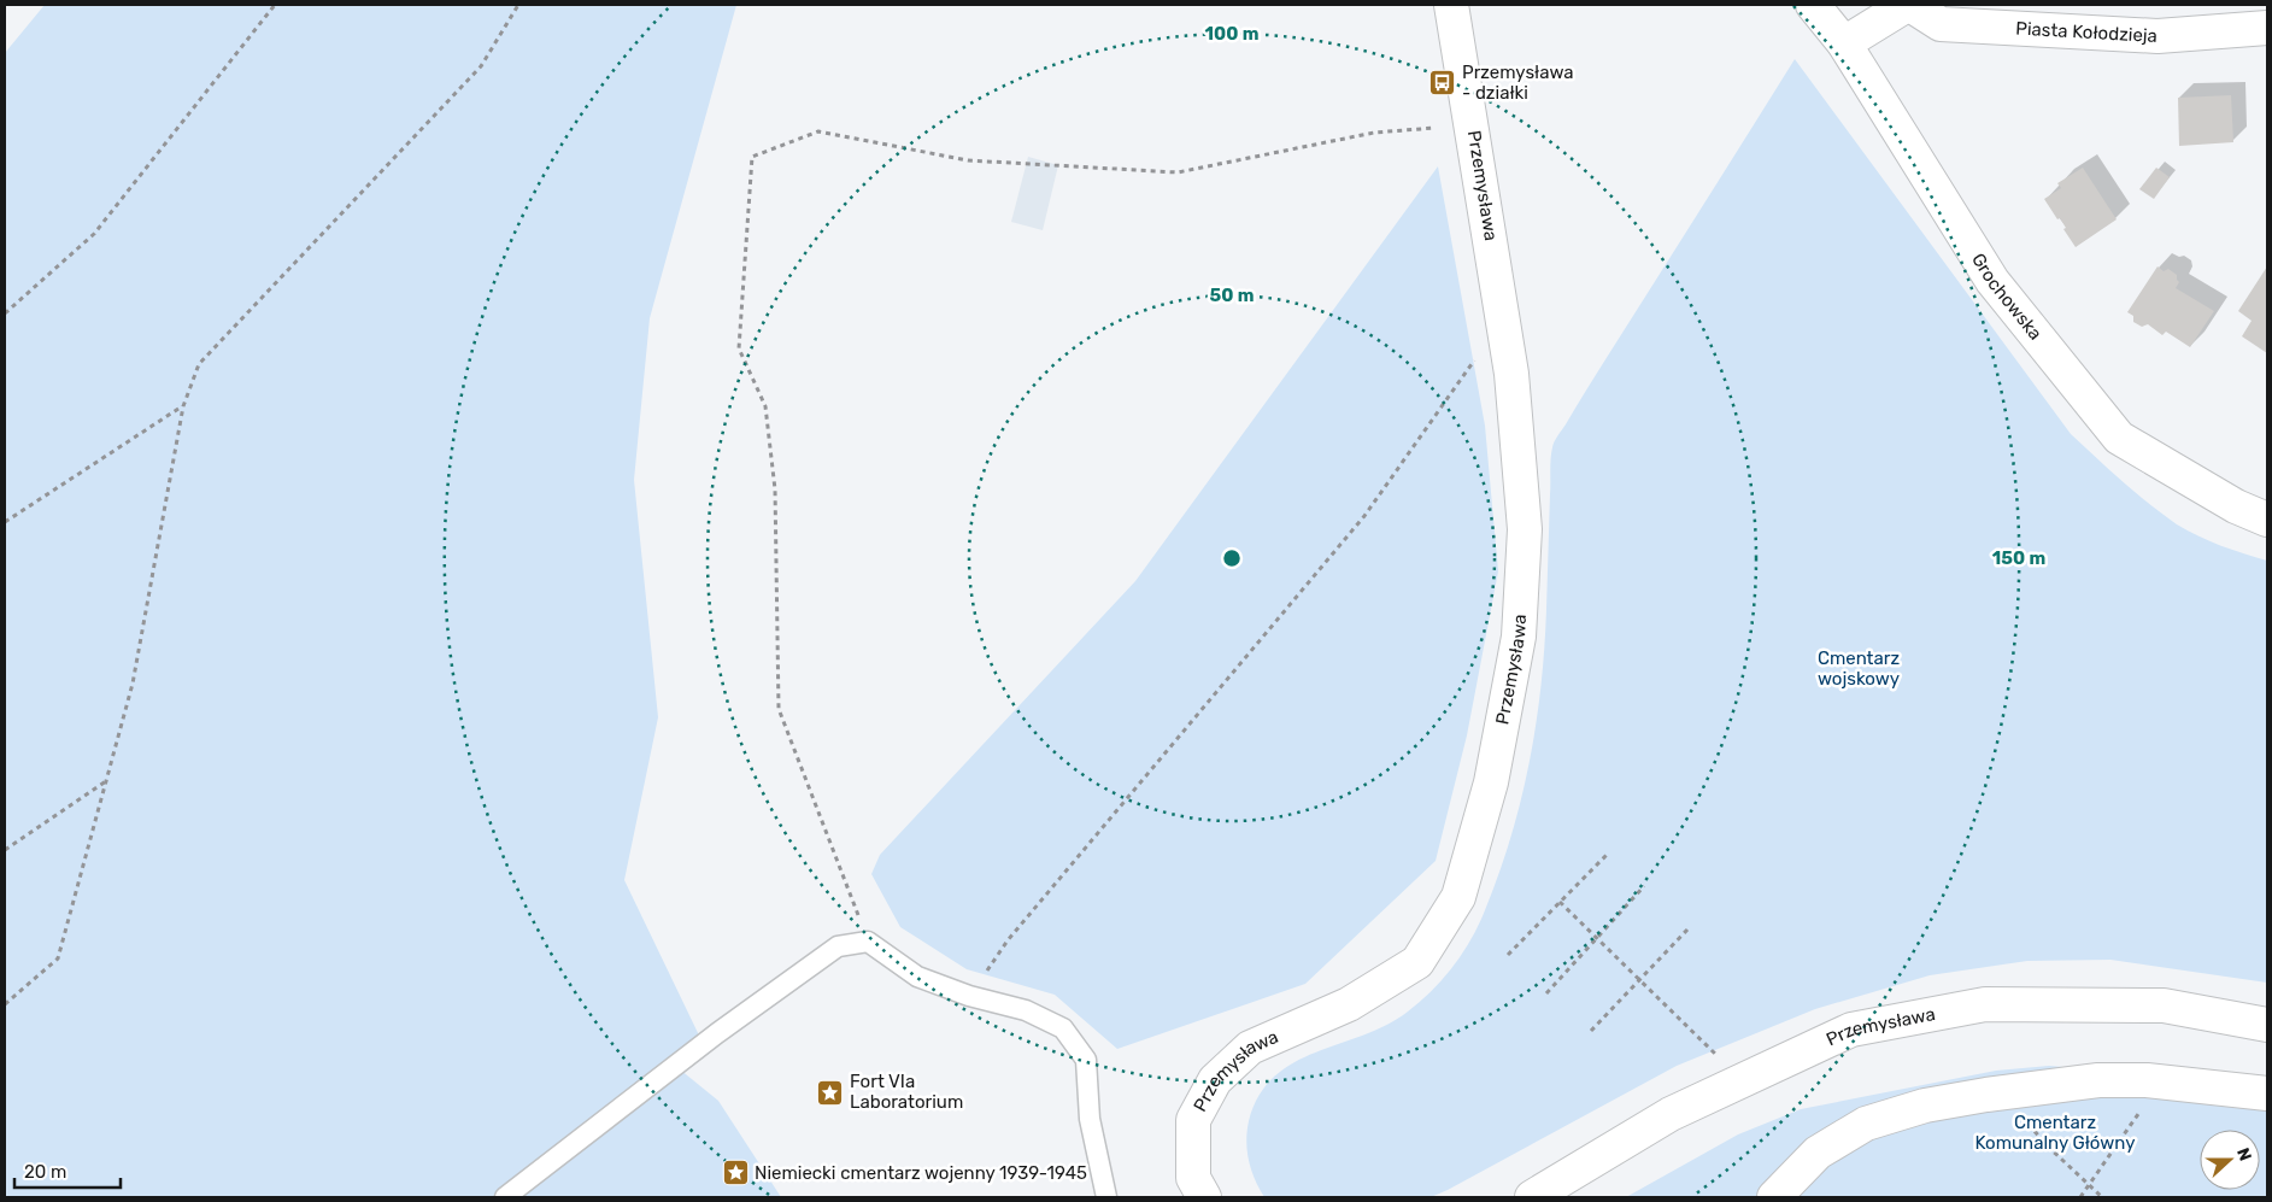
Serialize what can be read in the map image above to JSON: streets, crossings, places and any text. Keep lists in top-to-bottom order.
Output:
{
  "streets": {
    "street": ["Piasta Kołodzieja", "Przemysława", "Grochowska"]
  },
  "parks": ["Cmentarz wojskowy", "Cmentarz Komunalny Główny"],
  "places": {
    "bus stop": ["Przemysława - działki"],
    "place": ["Fort VIa Laboratorium", "Niemiecki cmentarz wojenny 1939-1945"]
  },
  "scale_bar": "20 m",
  "north": "right",
  "rings": ["100 m", "50 m", "150 m"]
}
